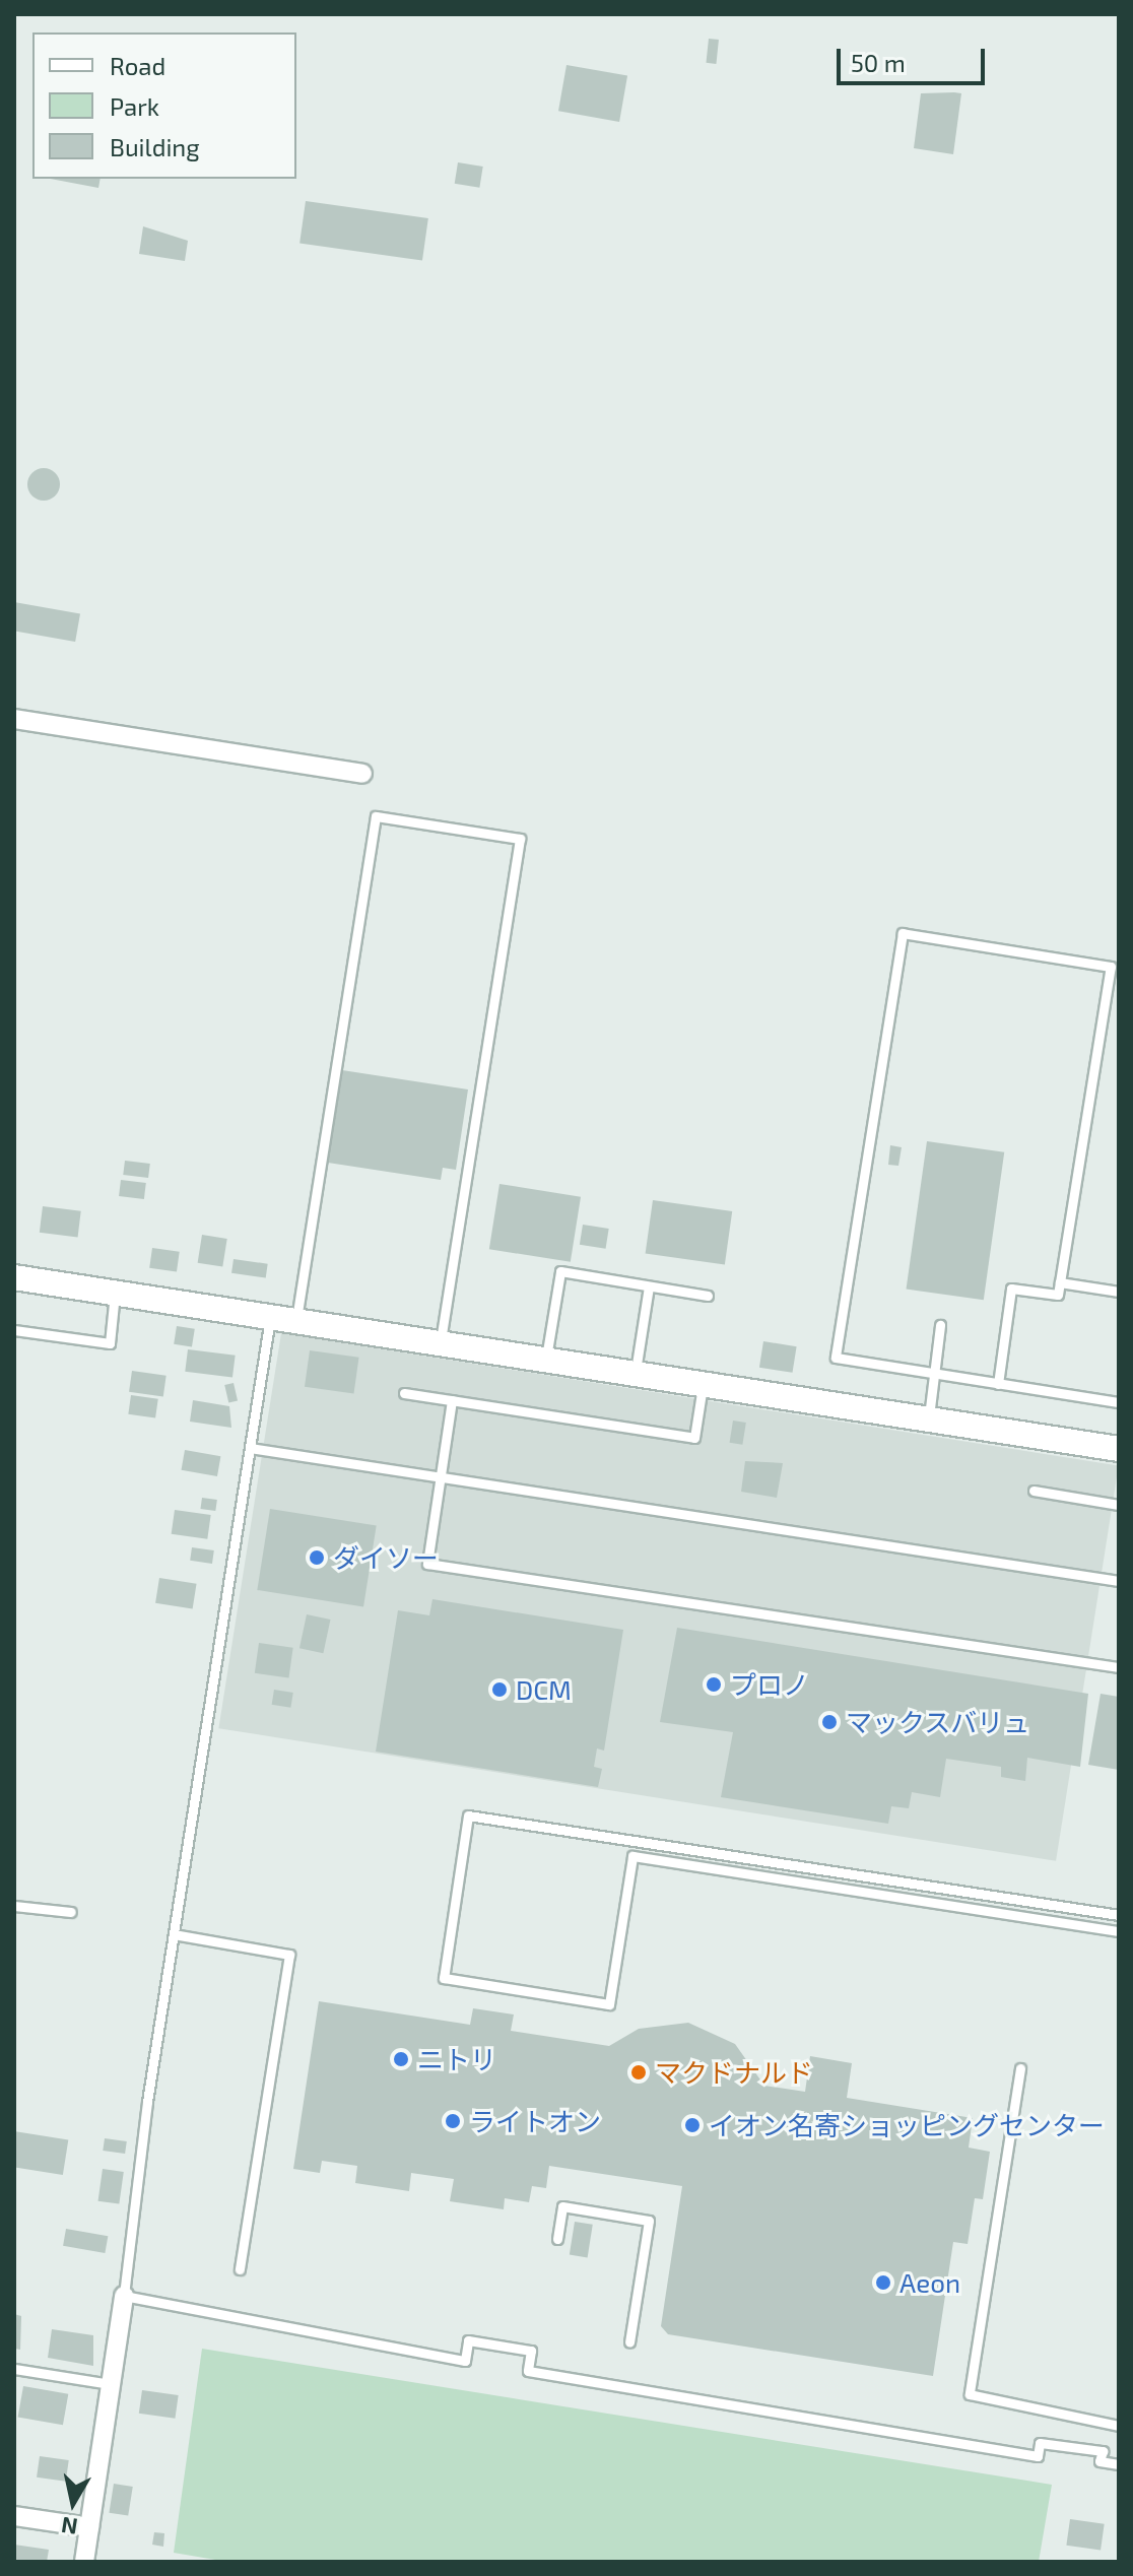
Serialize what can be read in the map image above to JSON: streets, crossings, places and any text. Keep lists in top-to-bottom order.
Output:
{
  "places": [
    "ダイソー",
    "プロノ",
    "DCM",
    "マックスバリュ",
    "ニトリ",
    "マクドナルド",
    "ライトオン",
    "イオン名寄ショッピングセンター",
    "Aeon"
  ],
  "legend": ["Road", "Park", "Building"],
  "scale_bar": "50 m",
  "north": "bottom"
}
